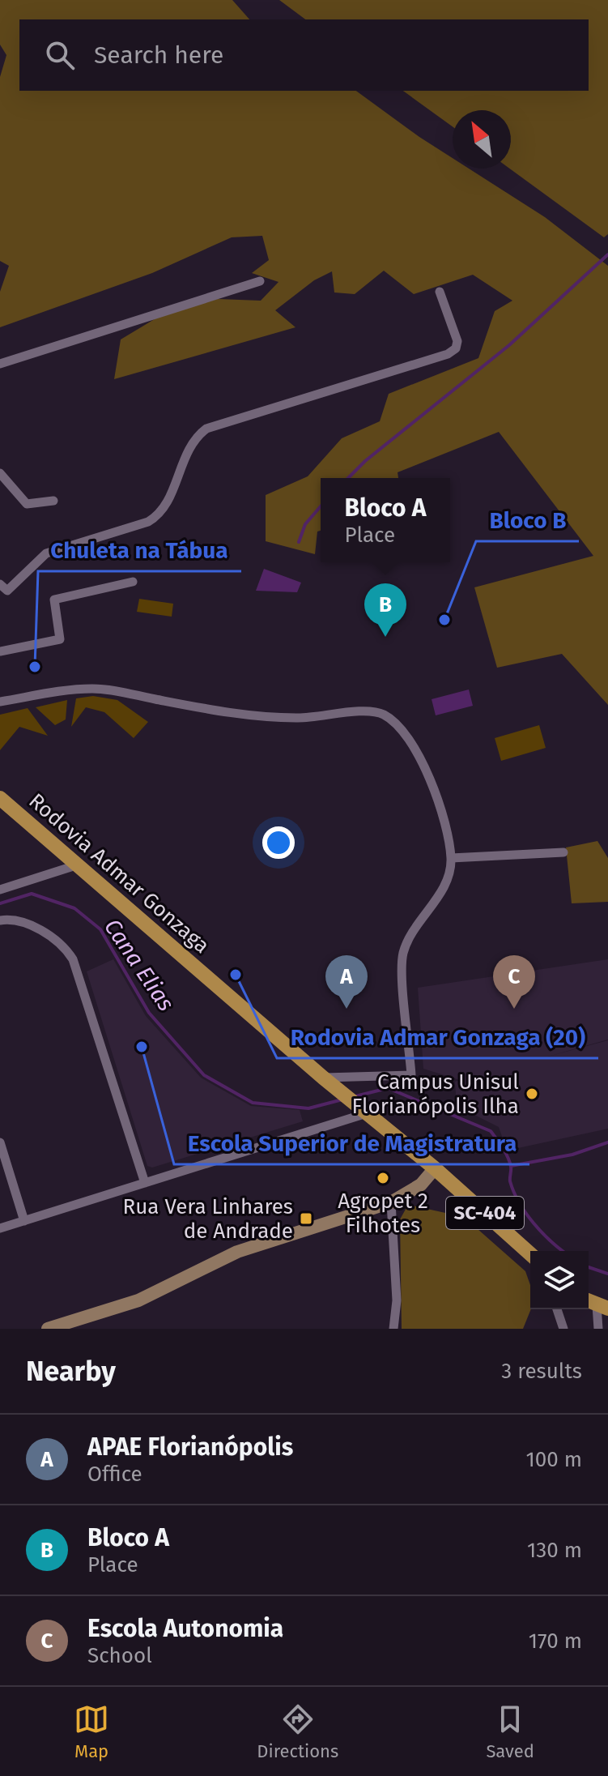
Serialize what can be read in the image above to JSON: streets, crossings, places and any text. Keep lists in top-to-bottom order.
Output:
{
  "streets": {
    "main road": ["Rodovia Admar Gonzaga", "SC-404"]
  },
  "water": ["Cana Elias"],
  "places": {
    "other": [
      "Bloco B",
      "Chuleta na Tábua",
      "Rodovia Admar Gonzaga (20)",
      "Escola Superior de Magistratura",
      "Campus Unisul Florianópolis Ilha",
      "Agropet 2 Filhotes"
    ],
    "transit": ["Rua Vera Linhares de Andrade"]
  },
  "north": "top left",
  "page": {
    "search": "Search here",
    "popup": ["Bloco A", "Place"],
    "pins": ["B", "A", "C"],
    "heading": ["Nearby", "3 results"],
    "list": [
      {
        "mark": "A",
        "name": "APAE Florianópolis",
        "note": "Office",
        "value": "100 m"
      },
      {
        "mark": "B",
        "name": "Bloco A",
        "note": "Place",
        "value": "130 m"
      },
      {
        "mark": "C",
        "name": "Escola Autonomia",
        "note": "School",
        "value": "170 m"
      }
    ],
    "nav": ["Map", "Directions", "Saved"]
  }
}
